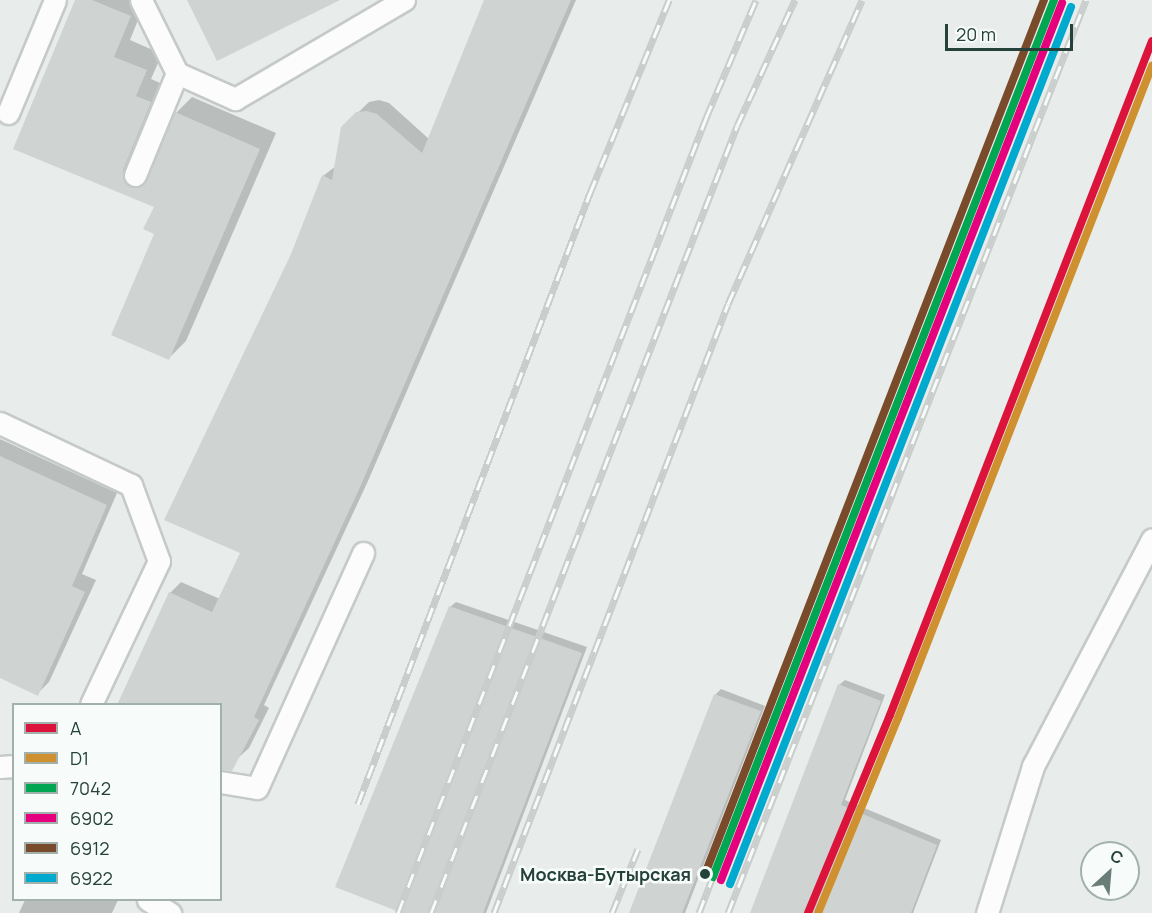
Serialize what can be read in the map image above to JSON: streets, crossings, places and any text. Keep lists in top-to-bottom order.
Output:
{
  "places": ["Москва-Бутырская"],
  "lines": [
    "transit line 7042",
    "transit line 6912",
    "transit line 6902",
    "transit line 6922",
    "transit line A",
    "transit line D1"
  ],
  "legend": [
    "A",
    "D1",
    "7042",
    "6902",
    "6912",
    "6922"
  ],
  "scale_bar": "20 m",
  "north": "top right"
}
